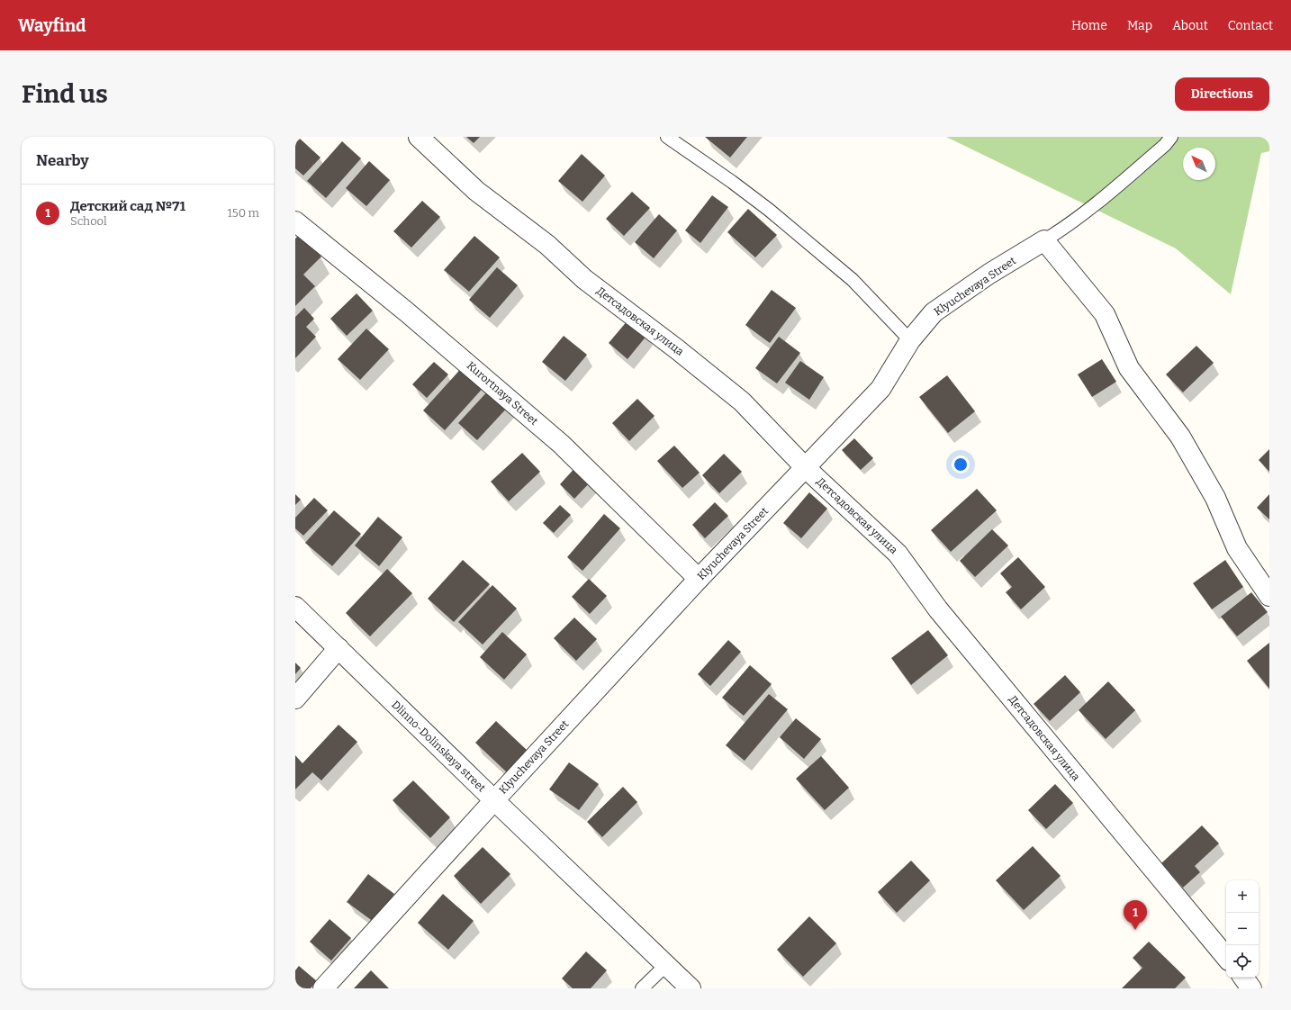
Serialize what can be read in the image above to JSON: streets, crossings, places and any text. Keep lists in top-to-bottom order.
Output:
{
  "streets": {
    "street": [
      "Klyuchevaya Street",
      "Детсадовская улица",
      "Kurortnaya Street",
      "Dlinno-Dolinskaya street"
    ]
  },
  "crossings": [
    ["Klyuchevaya Street", "Детсадовская улица"],
    ["Klyuchevaya Street", "Kurortnaya Street"],
    ["Klyuchevaya Street", "Dlinno-Dolinskaya street"]
  ],
  "north": "top left",
  "page": {
    "header": "Wayfind",
    "nav": [
      "Home",
      "Map",
      "About",
      "Contact"
    ],
    "buttons": "Directions",
    "title": "Find us",
    "heading": "Nearby",
    "list": [
      {
        "mark": "1",
        "name": "Детский сад №71",
        "note": "School",
        "value": "150 m"
      }
    ],
    "map_buttons": ["+", "−"],
    "pins": "1"
  }
}
